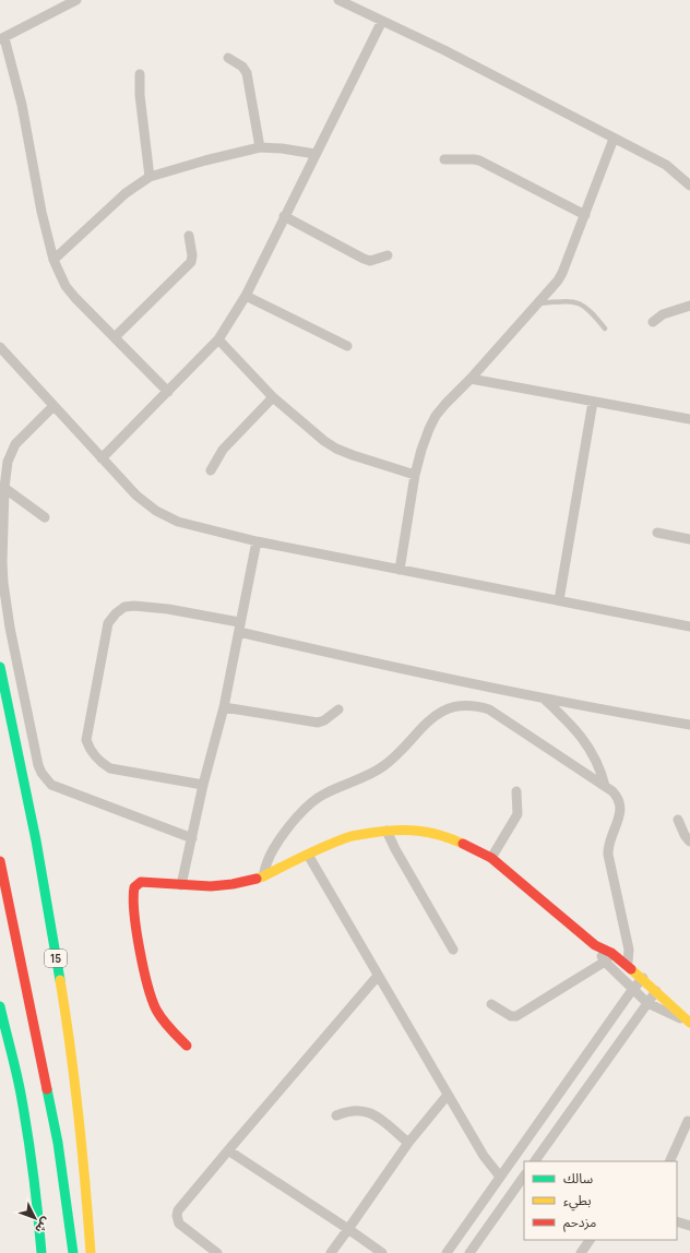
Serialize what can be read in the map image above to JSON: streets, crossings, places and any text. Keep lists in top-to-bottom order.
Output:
{
  "streets": {
    "main road": ["15"]
  },
  "legend": ["سالك", "بطيء", "مزدحم"],
  "north": "bottom right"
}
